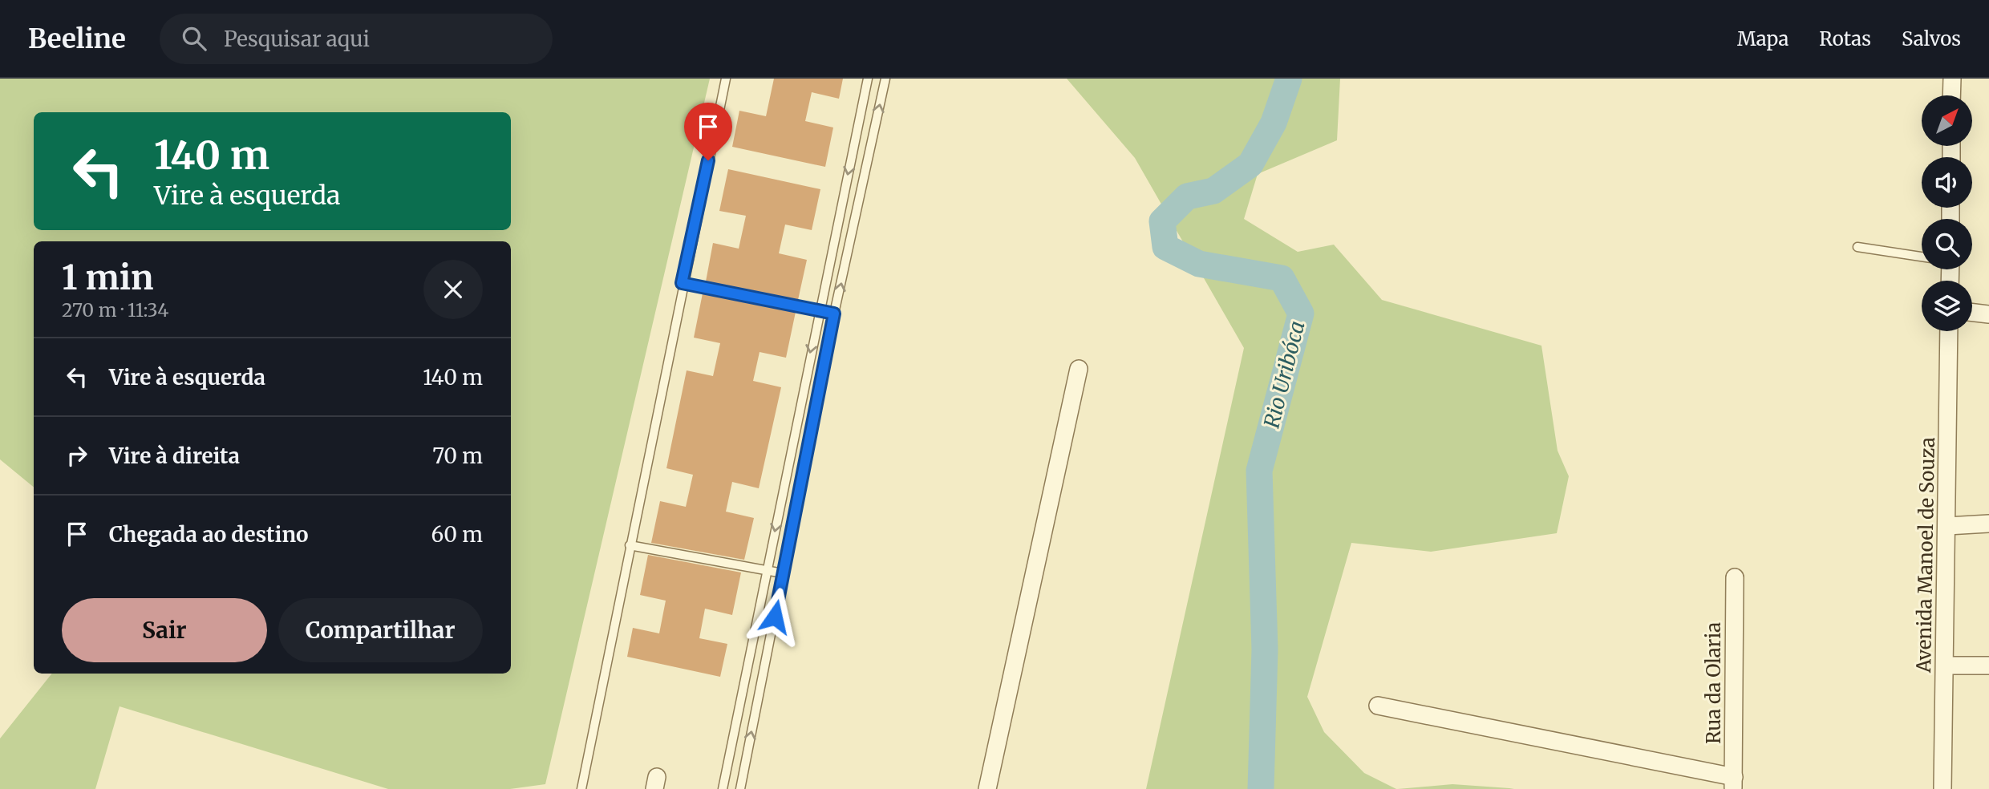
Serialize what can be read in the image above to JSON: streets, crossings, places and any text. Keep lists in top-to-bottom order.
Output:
{
  "streets": {
    "street": ["Avenida Manoel de Souza", "Rua da Olaria"]
  },
  "water": ["Rio Uribóca"],
  "north": "top right",
  "page": {
    "header": "Beeline",
    "search": "Pesquisar aqui",
    "nav": ["Mapa", "Rotas", "Salvos"],
    "turn": ["140 m", "Vire à esquerda"],
    "heading": ["1 min", "270 m · 11:34"],
    "list": [
      {
        "name": "Vire à esquerda",
        "value": "140 m"
      },
      {
        "name": "Vire à direita",
        "value": "70 m"
      },
      {
        "name": "Chegada ao destino",
        "value": "60 m"
      }
    ],
    "buttons": ["Sair", "Compartilhar"]
  }
}
